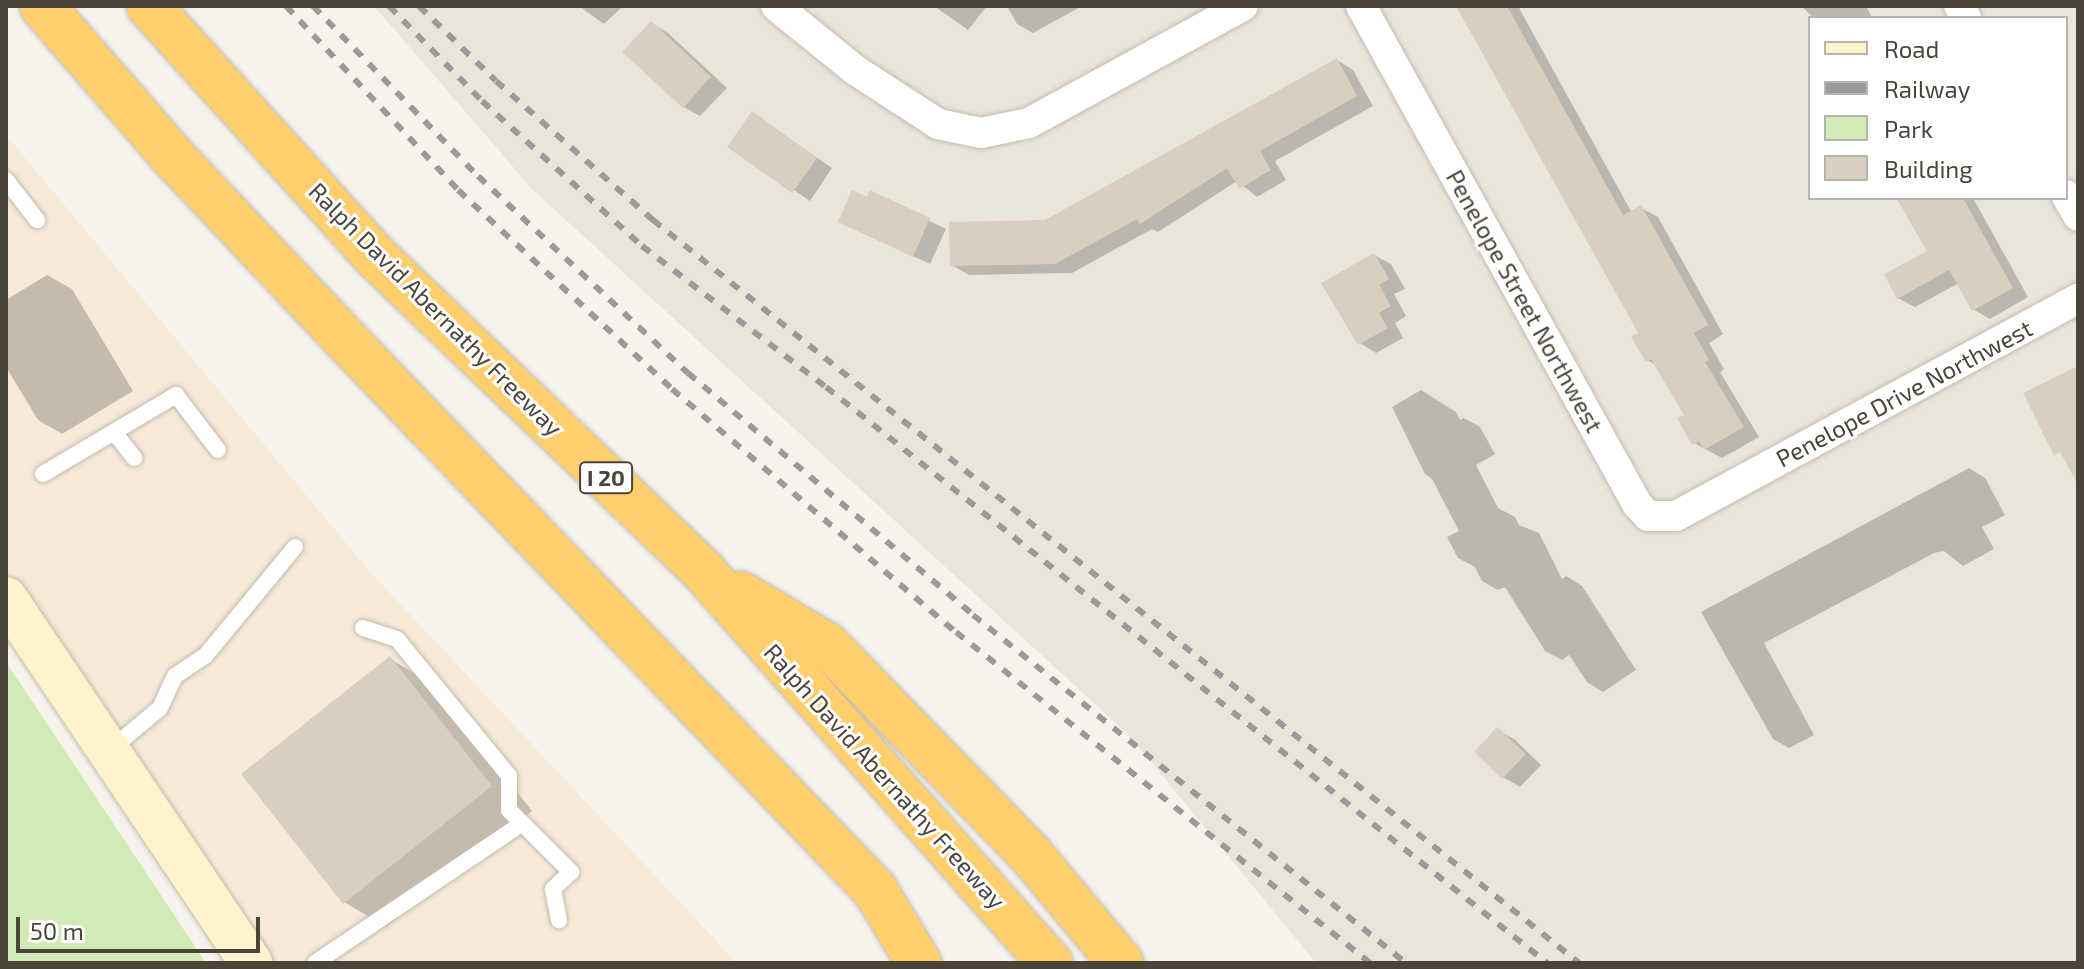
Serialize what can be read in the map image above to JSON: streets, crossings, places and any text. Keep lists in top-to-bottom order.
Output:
{
  "streets": {
    "highway": ["Ralph David Abernathy Freeway", "I 20"],
    "street": ["Penelope Street Northwest", "Penelope Drive Northwest"]
  },
  "crossings": [
    ["Penelope Street Northwest", "Penelope Drive Northwest"]
  ],
  "legend": [
    "Road",
    "Railway",
    "Park",
    "Building"
  ],
  "scale_bar": "50 m"
}
